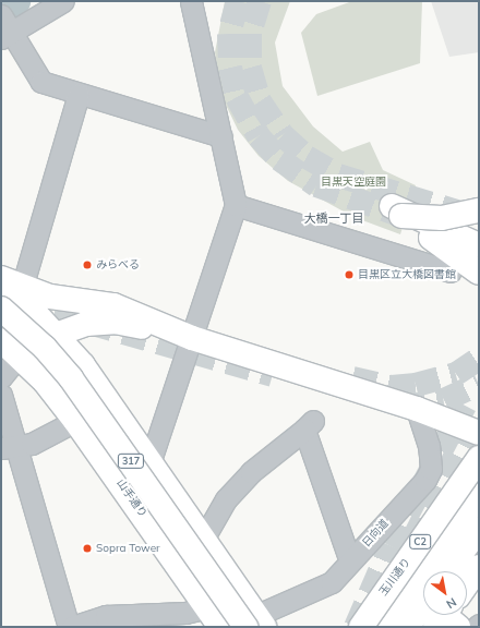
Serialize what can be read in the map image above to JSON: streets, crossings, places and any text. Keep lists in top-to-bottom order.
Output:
{
  "streets": {
    "main road": [
      "317",
      "山手通り",
      "C2",
      "玉川通り"
    ],
    "street": ["日向道"]
  },
  "crossings": [
    ["317", "日向道"]
  ],
  "districts": ["大橋一丁目"],
  "parks": ["目黒天空庭園"],
  "places": ["みらべる", "目黒区立大橋図書館", "Sopra Tower"],
  "north": "bottom right"
}
